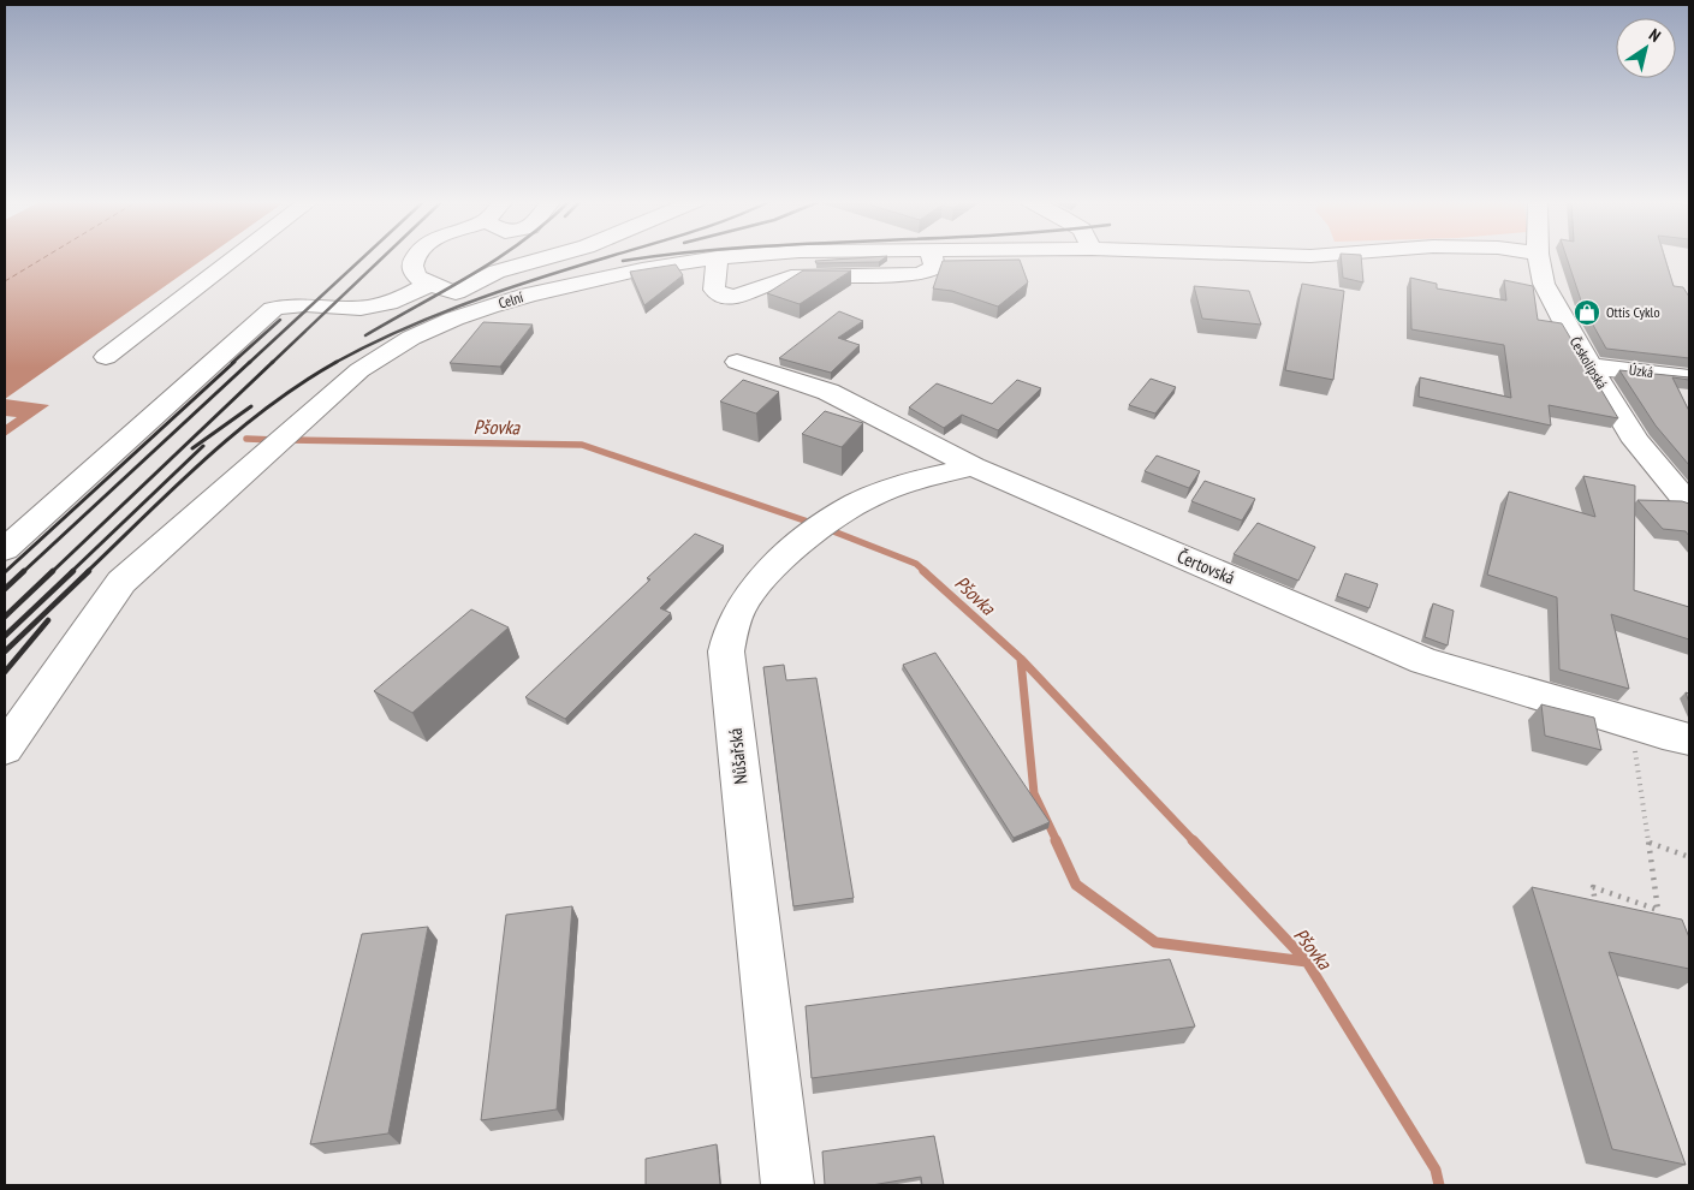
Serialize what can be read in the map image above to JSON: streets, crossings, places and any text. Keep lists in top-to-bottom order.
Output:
{
  "streets": {
    "street": [
      "Celní",
      "Českolipská",
      "Úzká",
      "Čertovská",
      "Nůšařská"
    ]
  },
  "crossings": [
    ["Českolipská", "Úzká"],
    ["Čertovská", "Nůšařská"]
  ],
  "water": ["Pšovka"],
  "places": {
    "shop": ["Ottis Cyklo"]
  },
  "north": "top right"
}
